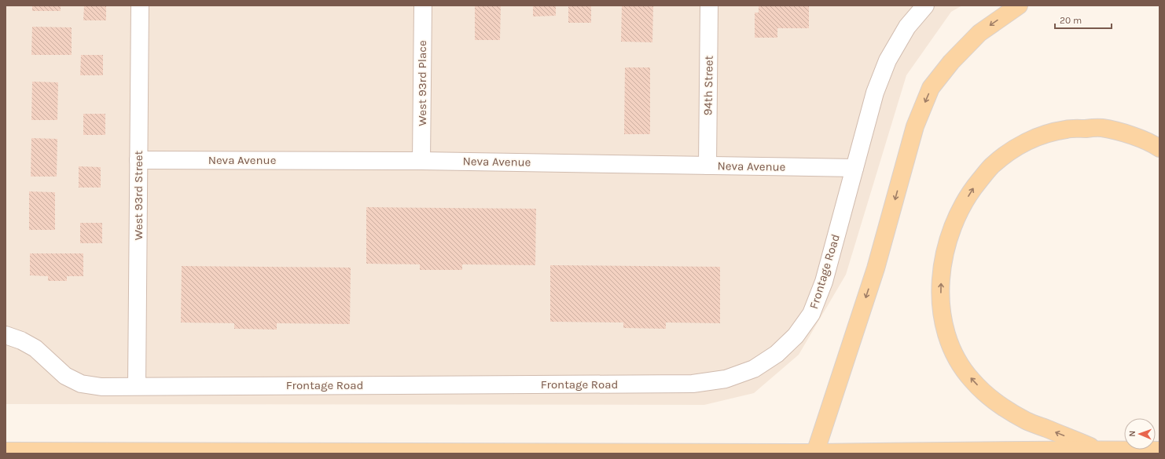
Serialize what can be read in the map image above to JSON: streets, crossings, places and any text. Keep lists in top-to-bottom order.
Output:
{
  "streets": {
    "street": [
      "West 93rd Place",
      "94th Street",
      "Neva Avenue",
      "West 93rd Street",
      "Frontage Road"
    ]
  },
  "crossings": [
    ["West 93rd Place", "Neva Avenue"],
    ["94th Street", "Neva Avenue"],
    ["Neva Avenue", "West 93rd Street"],
    ["Neva Avenue", "Frontage Road"],
    ["West 93rd Street", "Frontage Road"]
  ],
  "scale_bar": "20 m",
  "north": "left"
}
